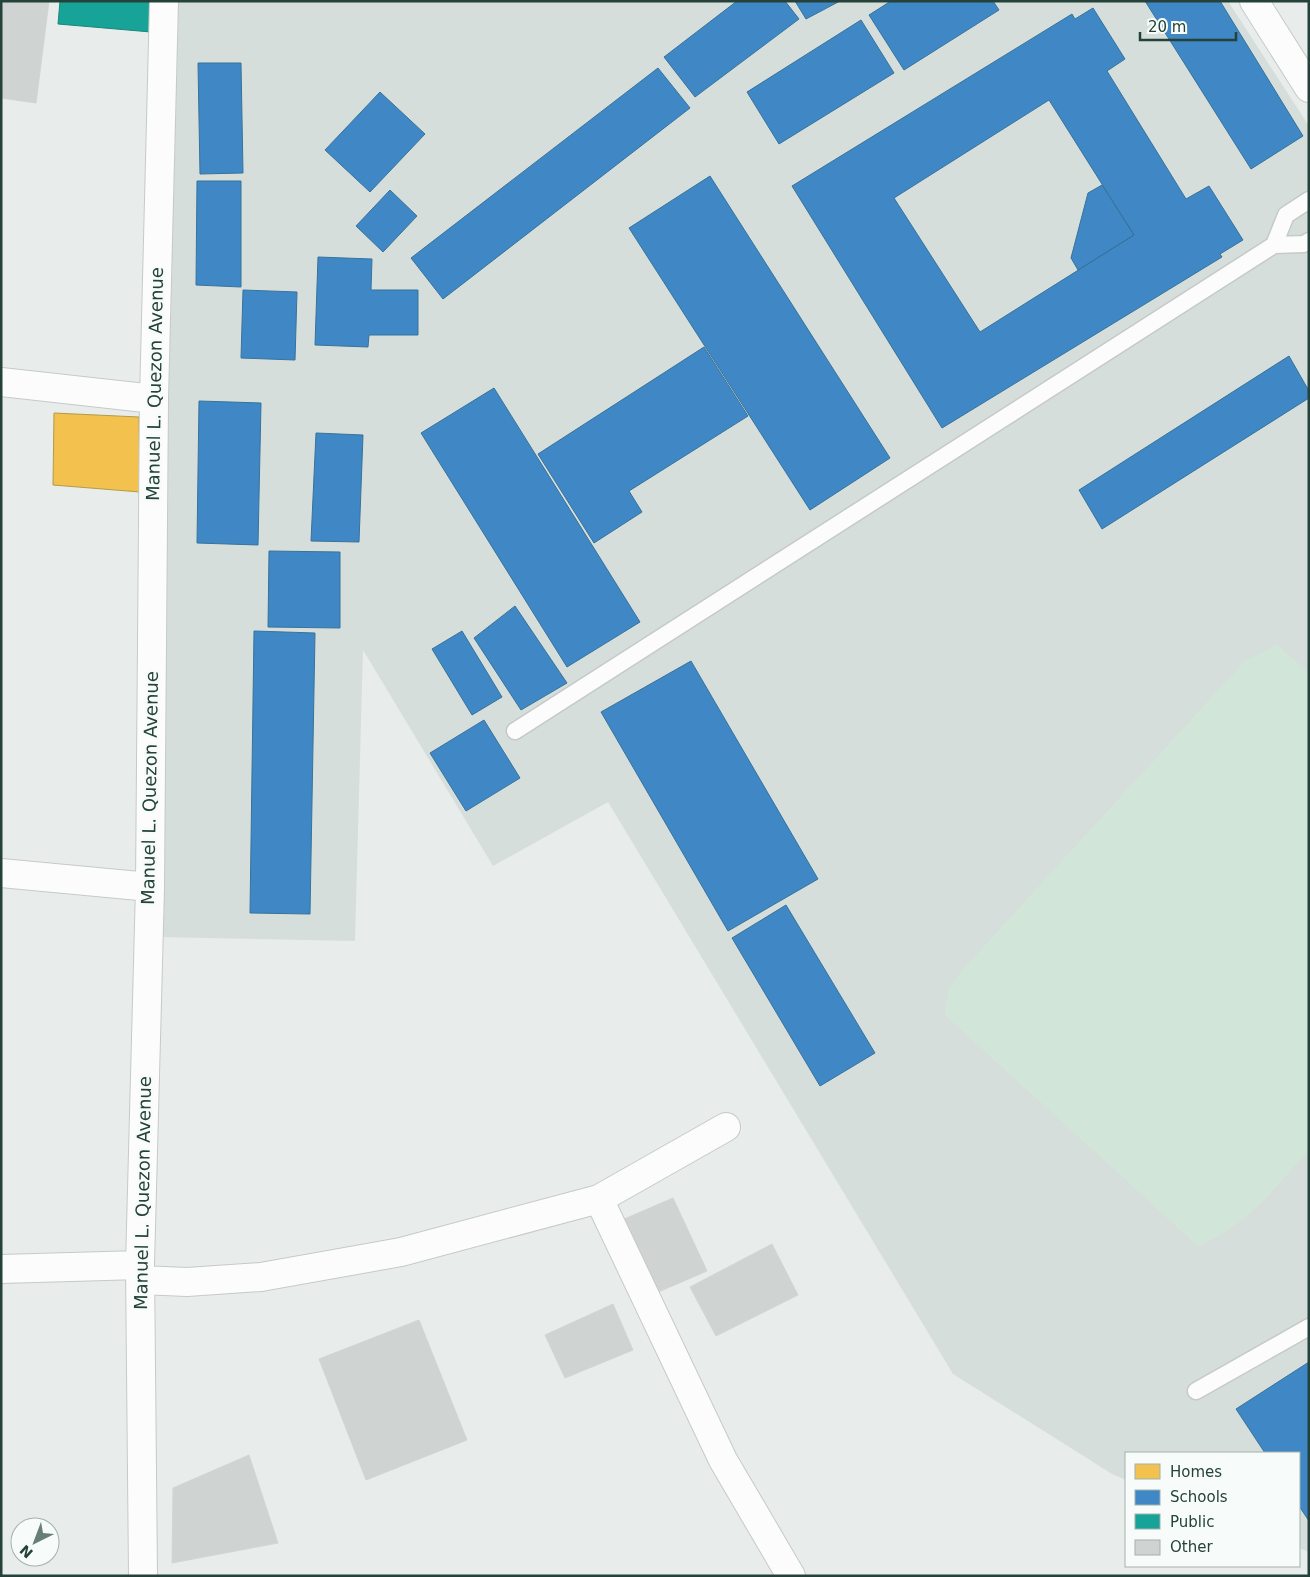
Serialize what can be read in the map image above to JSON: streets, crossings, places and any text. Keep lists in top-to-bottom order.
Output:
{
  "streets": {
    "street": ["Manuel L. Quezon Avenue"]
  },
  "legend": [
    "Homes",
    "Schools",
    "Public",
    "Other"
  ],
  "scale_bar": "20 m",
  "north": "bottom left"
}
